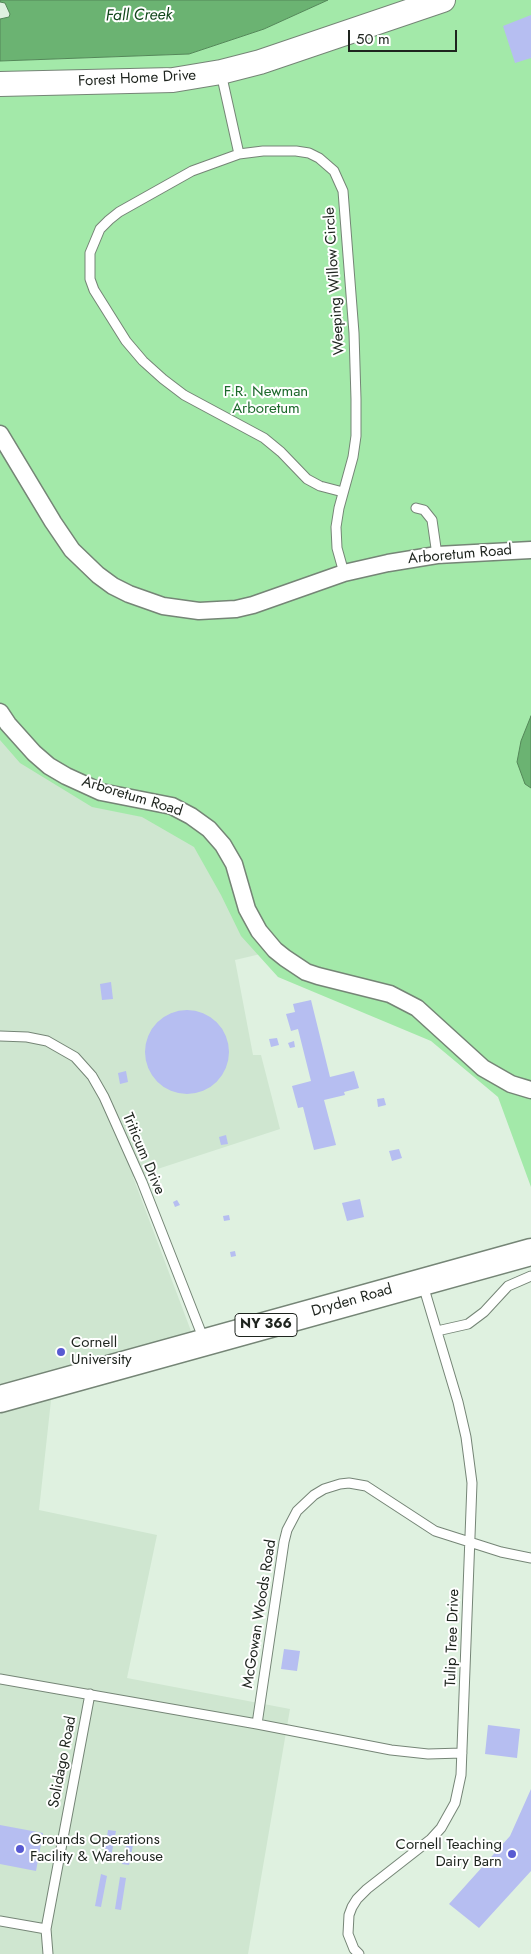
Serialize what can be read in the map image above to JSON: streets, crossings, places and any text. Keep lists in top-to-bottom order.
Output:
{
  "streets": {
    "main road": ["Dryden Road", "NY 366"],
    "street": ["Forest Home Drive", "Arboretum Road"],
    "lane": [
      "Weeping Willow Circle",
      "Triticum Drive",
      "McGowan Woods Road",
      "Tulip Tree Drive",
      "Solidago Road"
    ]
  },
  "crossings": [
    ["Weeping Willow Circle", "Arboretum Road"],
    ["Triticum Drive", "Dryden Road"],
    ["Dryden Road", "Tulip Tree Drive"],
    ["McGowan Woods Road", "Tulip Tree Drive"]
  ],
  "water": ["Fall Creek"],
  "parks": ["F.R. Newman Arboretum"],
  "places": ["Cornell University", "Grounds Operations Facility & Warehouse", "Cornell Teaching Dairy Barn"],
  "scale_bar": "50 m"
}
